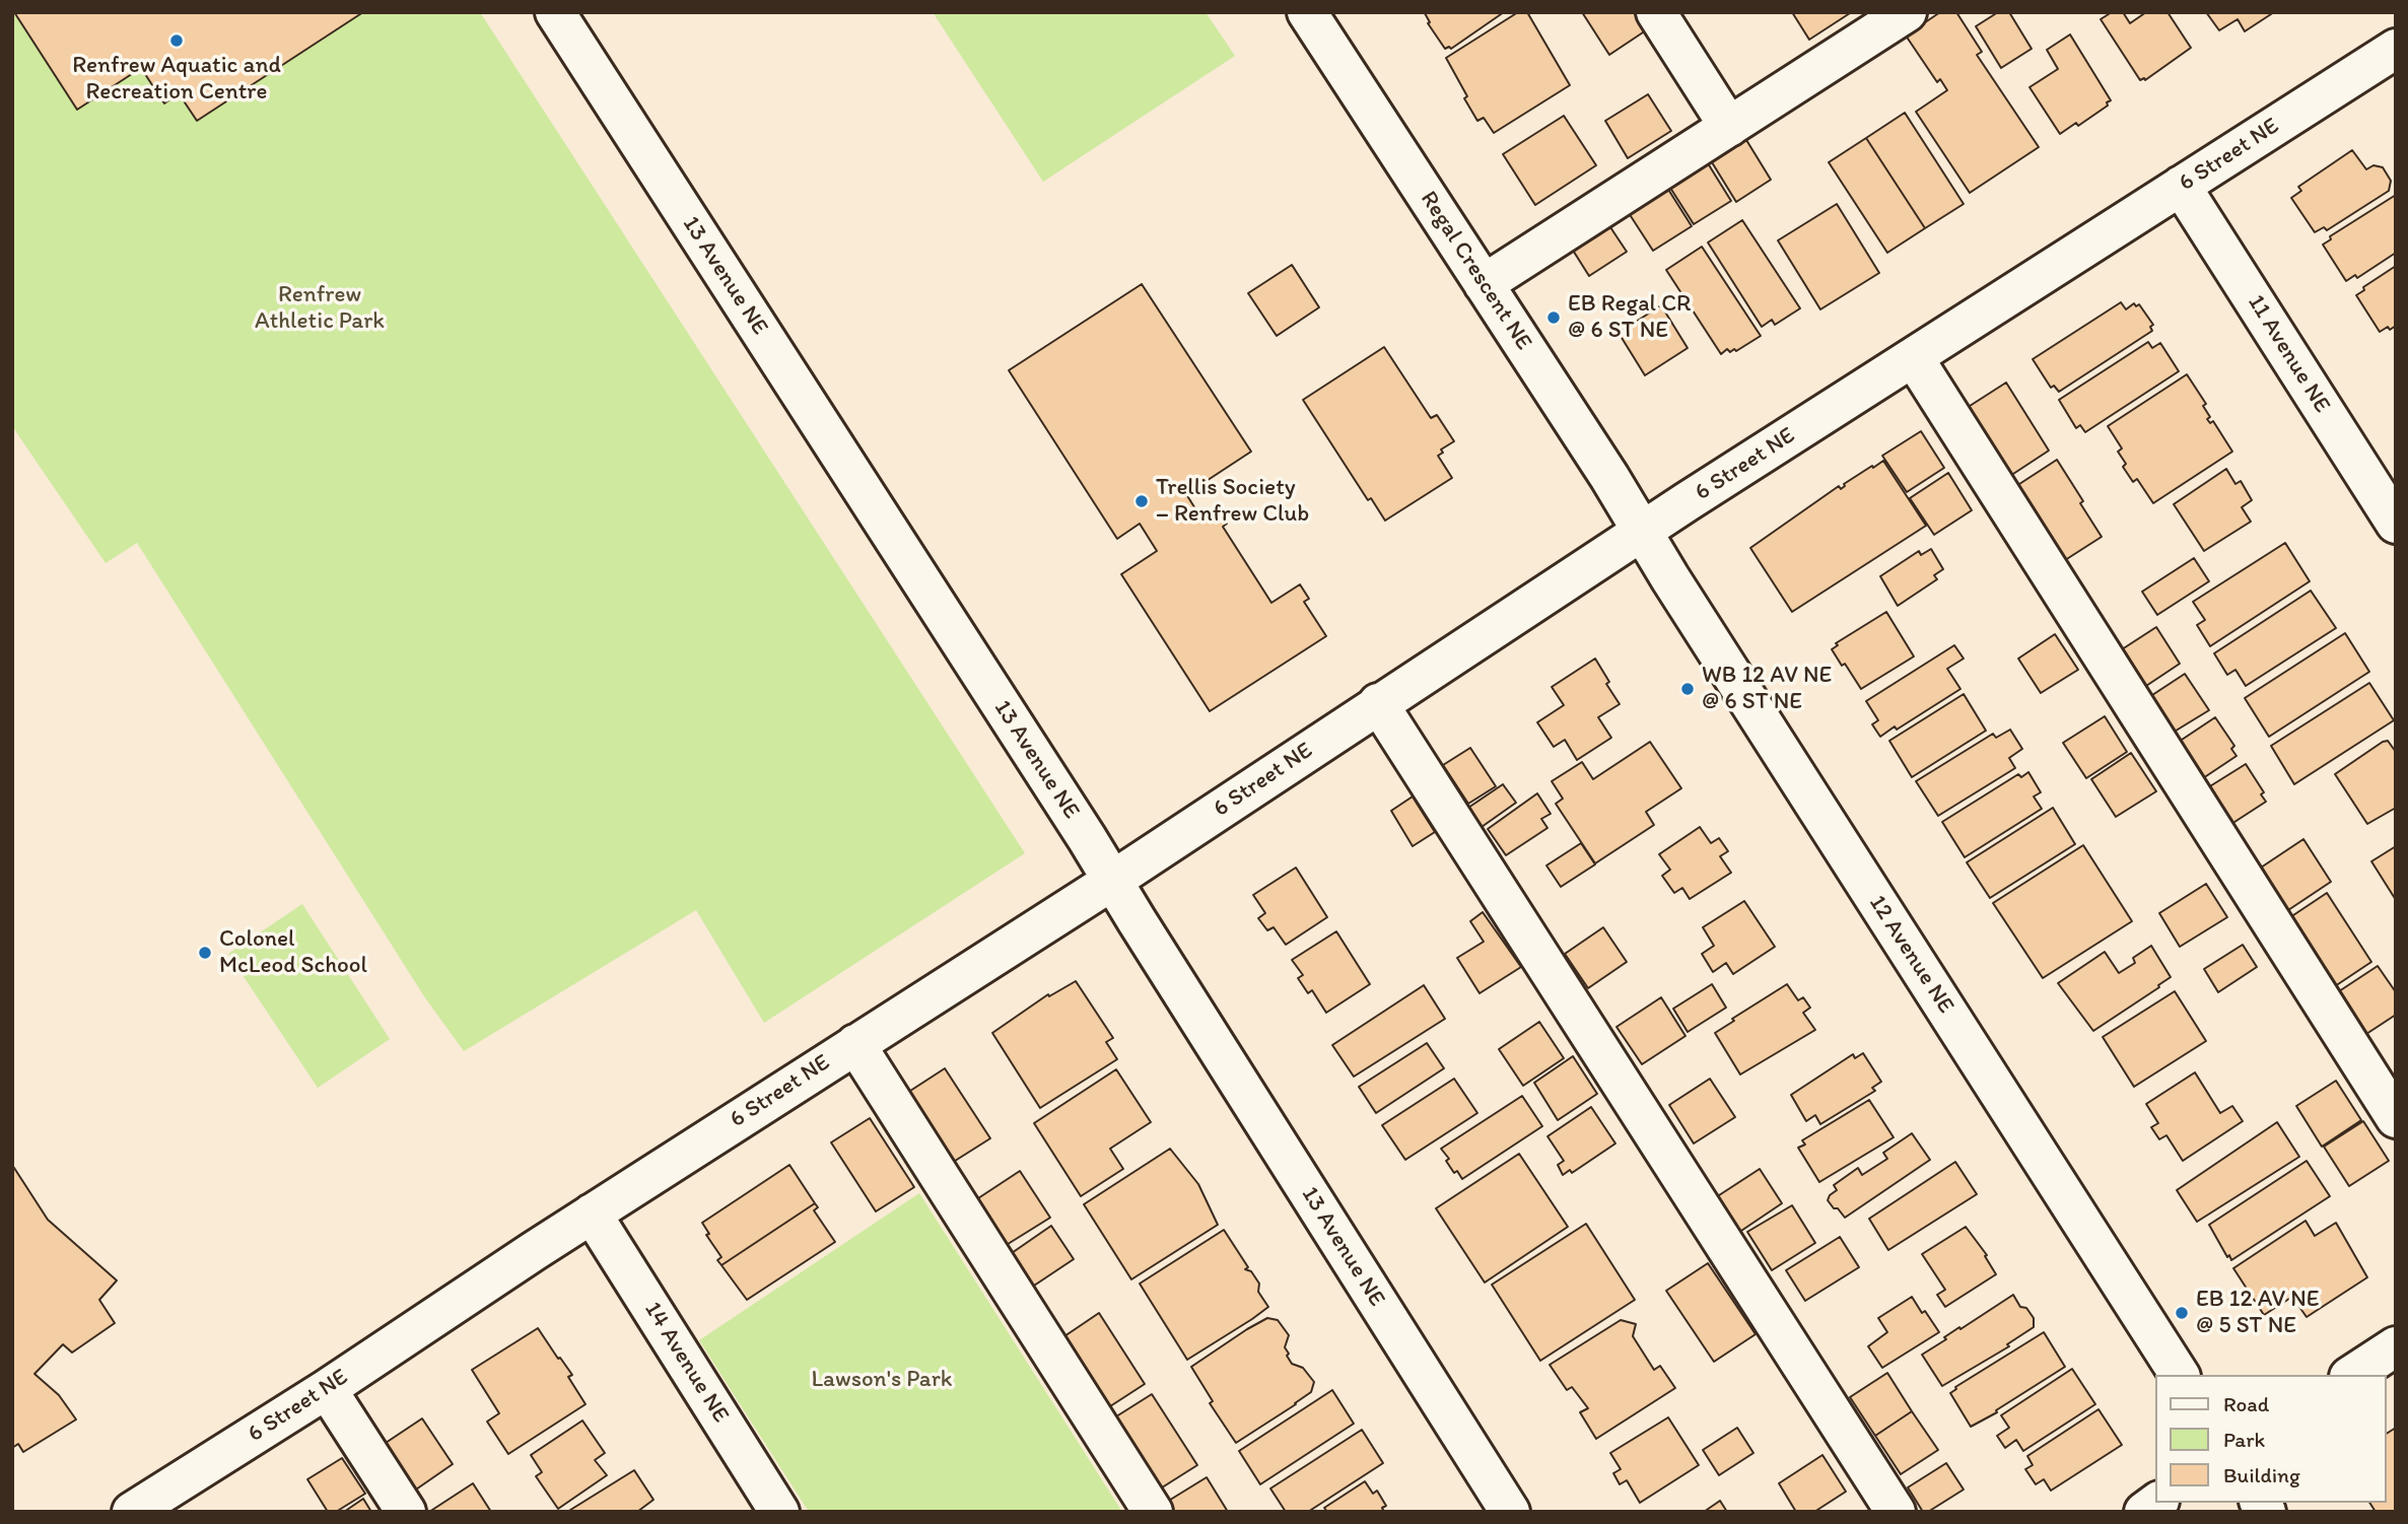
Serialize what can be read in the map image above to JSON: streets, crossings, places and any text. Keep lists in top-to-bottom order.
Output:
{
  "streets": {
    "street": [
      "6 Street NE",
      "Regal Crescent NE",
      "13 Avenue NE",
      "11 Avenue NE",
      "12 Avenue NE",
      "14 Avenue NE"
    ]
  },
  "crossings": [
    ["6 Street NE", "Regal Crescent NE"],
    ["6 Street NE", "13 Avenue NE"],
    ["6 Street NE", "11 Avenue NE"],
    ["6 Street NE", "12 Avenue NE"],
    ["6 Street NE", "14 Avenue NE"],
    ["Regal Crescent NE", "12 Avenue NE"]
  ],
  "parks": ["Renfrew Athletic Park", "Lawson's Park"],
  "places": [
    "Renfrew Aquatic and Recreation Centre",
    "EB Regal CR @ 6 ST NE",
    "Trellis Society – Renfrew Club",
    "WB 12 AV NE @ 6 ST NE",
    "Colonel McLeod School",
    "EB 12 AV NE @ 5 ST NE"
  ],
  "legend": ["Road", "Park", "Building"]
}
